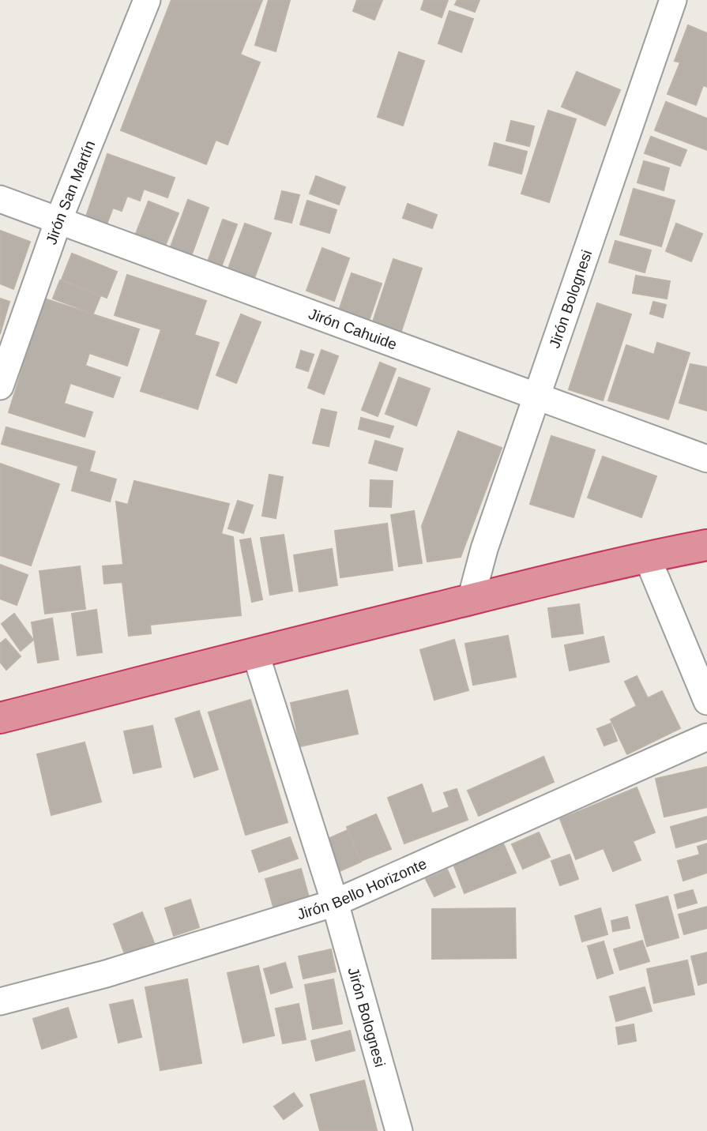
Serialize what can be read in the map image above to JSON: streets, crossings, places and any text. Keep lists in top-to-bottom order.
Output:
{
  "streets": {
    "street": [
      "Jirón San Martín",
      "Jirón Bolognesi",
      "Jirón Cahuide",
      "Jirón Bello Horizonte"
    ]
  },
  "crossings": [
    ["Jirón San Martín", "Jirón Cahuide"],
    ["Jirón Bolognesi", "Jirón Cahuide"],
    ["Jirón Bolognesi", "Jirón Bello Horizonte"]
  ]
}
